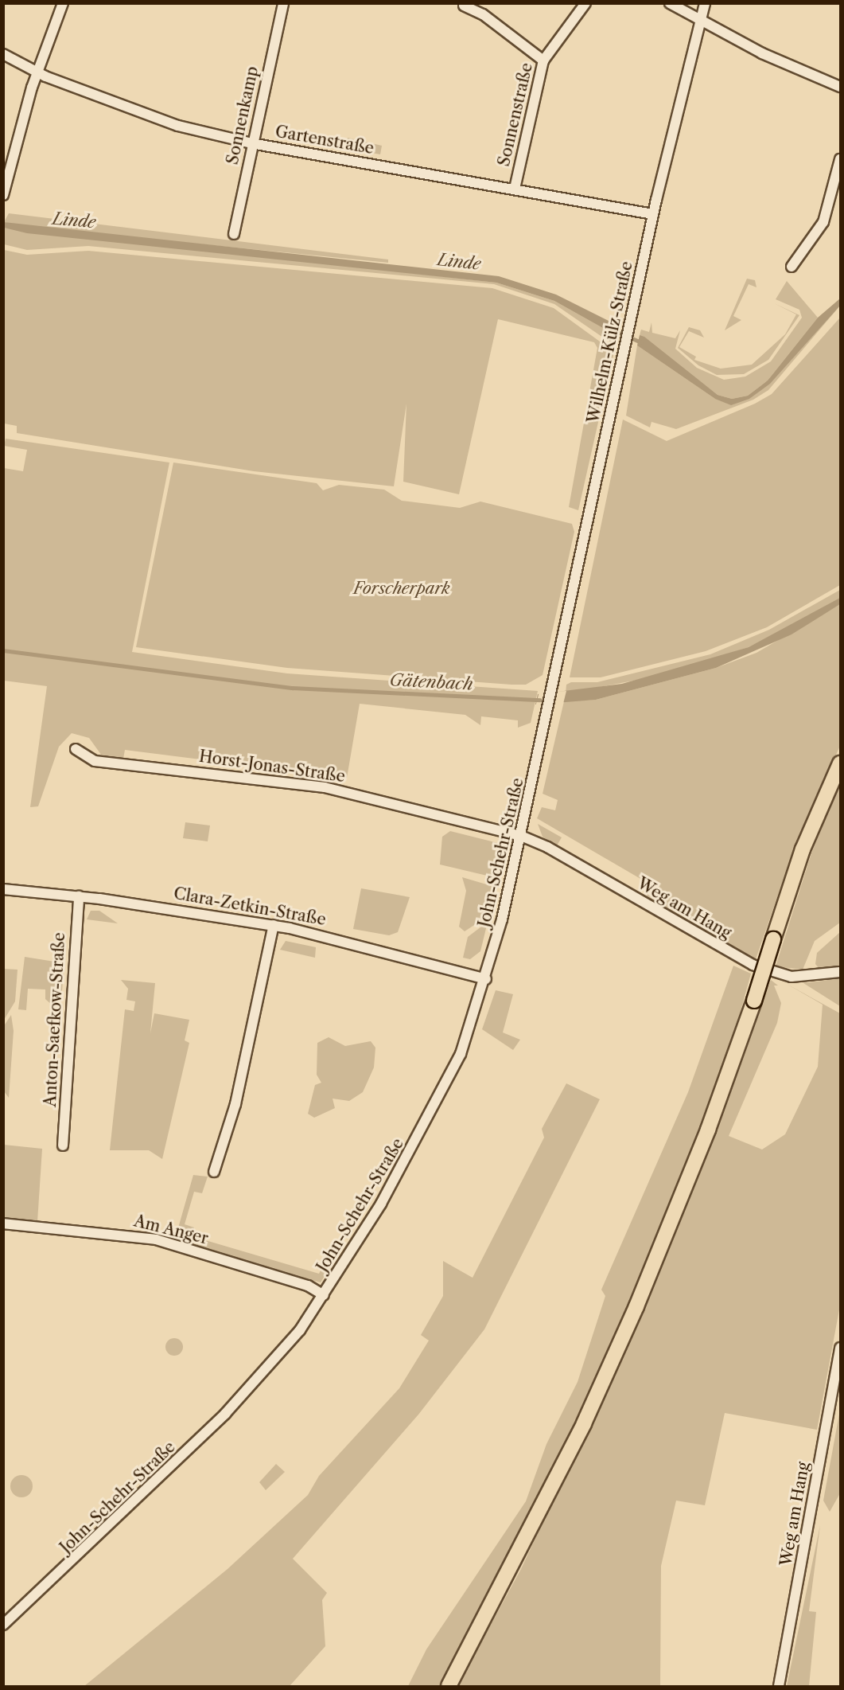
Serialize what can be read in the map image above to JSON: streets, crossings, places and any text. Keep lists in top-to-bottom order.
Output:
{
  "streets": {
    "street": [
      "Sonnenstraße",
      "Sonnenkamp",
      "Gartenstraße",
      "Wilhelm-Külz-Straße",
      "Horst-Jonas-Straße",
      "John-Schehr-Straße",
      "Clara-Zetkin-Straße",
      "Weg am Hang",
      "Anton-Saefkow-Straße",
      "Am Anger"
    ]
  },
  "crossings": [
    ["Sonnenstraße", "Gartenstraße"],
    ["Sonnenkamp", "Gartenstraße"],
    ["Gartenstraße", "Wilhelm-Külz-Straße"],
    ["Wilhelm-Külz-Straße", "John-Schehr-Straße"],
    ["Horst-Jonas-Straße", "John-Schehr-Straße"],
    ["Horst-Jonas-Straße", "Weg am Hang"],
    ["John-Schehr-Straße", "Clara-Zetkin-Straße"],
    ["John-Schehr-Straße", "Weg am Hang"],
    ["John-Schehr-Straße", "Am Anger"],
    ["Clara-Zetkin-Straße", "Anton-Saefkow-Straße"]
  ],
  "water": ["Linde", "Gätenbach"],
  "parks": ["Forscherpark"]
}
